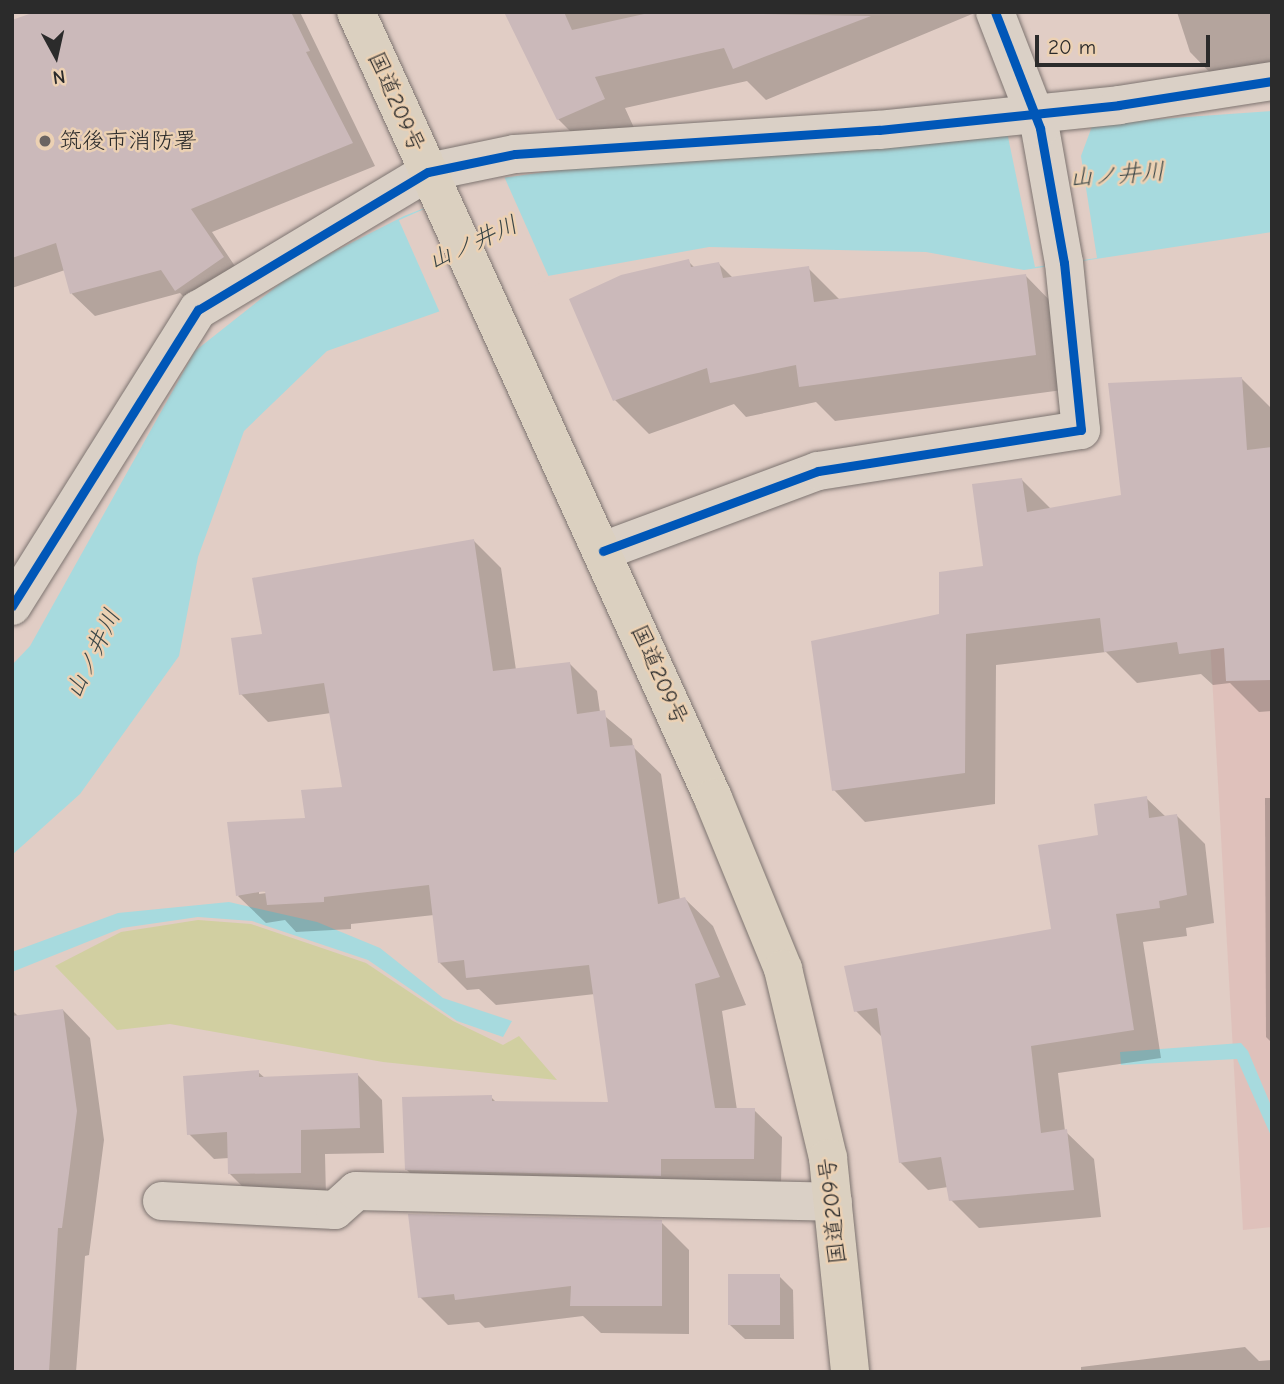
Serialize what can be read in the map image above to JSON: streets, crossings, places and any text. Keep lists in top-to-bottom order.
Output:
{
  "streets": {
    "highway": ["国道209号"]
  },
  "water": ["山ノ井川"],
  "places": ["筑後市消防署"],
  "scale_bar": "20 m",
  "north": "bottom"
}
